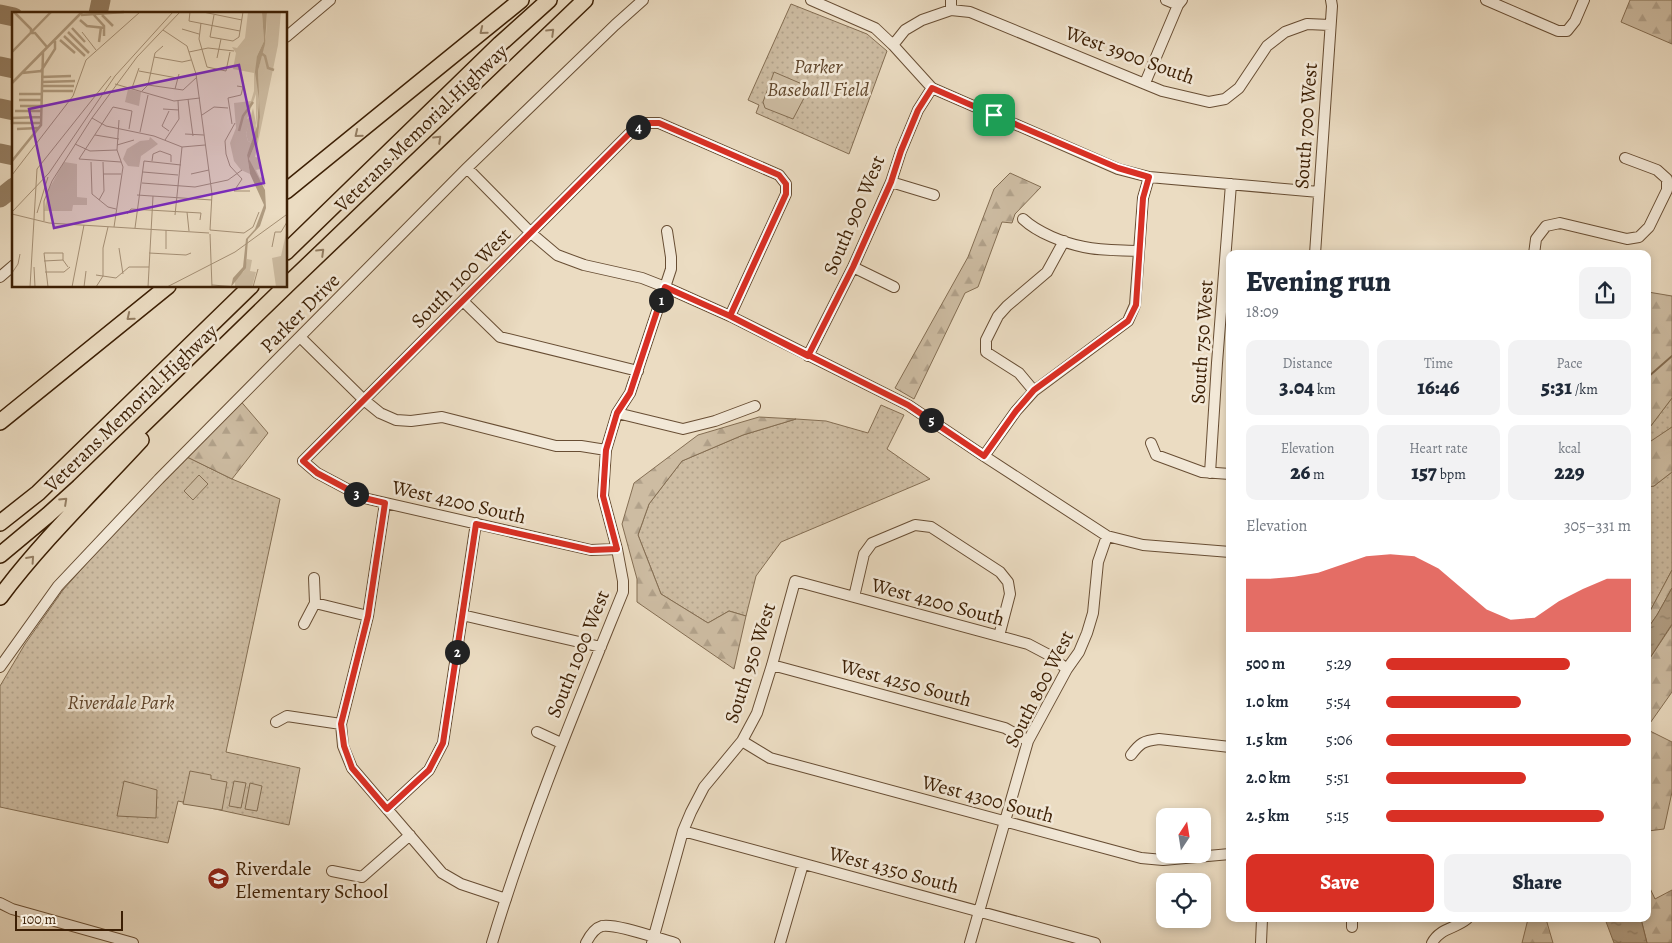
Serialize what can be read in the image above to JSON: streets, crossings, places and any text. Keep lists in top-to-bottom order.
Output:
{
  "streets": {
    "highway": ["Veterans Memorial Highway"],
    "street": [
      "West 3900 South",
      "South 700 West",
      "South 900 West",
      "South 1100 West",
      "Parker Drive",
      "South 750 West",
      "West 4200 South",
      "South 1000 West",
      "South 950 West",
      "West 4250 South",
      "South 800 West",
      "West 4300 South",
      "West 4350 South"
    ]
  },
  "crossings": [
    ["West 3900 South", "South 700 West"],
    ["South 1100 West", "West 4200 South"],
    ["West 4200 South", "South 1000 West"],
    ["West 4200 South", "South 950 West"],
    ["West 4200 South", "South 800 West"],
    ["South 950 West", "West 4250 South"],
    ["South 950 West", "West 4300 South"],
    ["South 950 West", "West 4350 South"],
    ["West 4250 South", "South 800 West"],
    ["South 800 West", "West 4300 South"],
    ["South 800 West", "West 4350 South"]
  ],
  "parks": ["Parker Baseball Field", "Riverdale Park"],
  "places": {
    "school or university": ["Riverdale Elementary School"]
  },
  "scale_bar": "100 m",
  "north": "top",
  "page": {
    "pins": [
      "4",
      "1",
      "5",
      "3",
      "2"
    ],
    "heading": ["Evening run", "18:09"],
    "stats": [
      ["Distance", "3.04 km"],
      ["Time", "16:46"],
      ["Pace", "5:31 /km"],
      ["Elevation", "26 m"],
      ["Heart rate", "157 bpm"],
      ["kcal", "229"]
    ],
    "chart": ["Elevation", "305–331 m"],
    "list": [
      {
        "name": "500 m",
        "note": "5:29"
      },
      {
        "name": "1.0 km",
        "note": "5:54"
      },
      {
        "name": "1.5 km",
        "note": "5:06"
      },
      {
        "name": "2.0 km",
        "note": "5:51"
      },
      {
        "name": "2.5 km",
        "note": "5:15"
      }
    ],
    "buttons": ["Save", "Share"],
    "scale": "100 m"
  }
}
